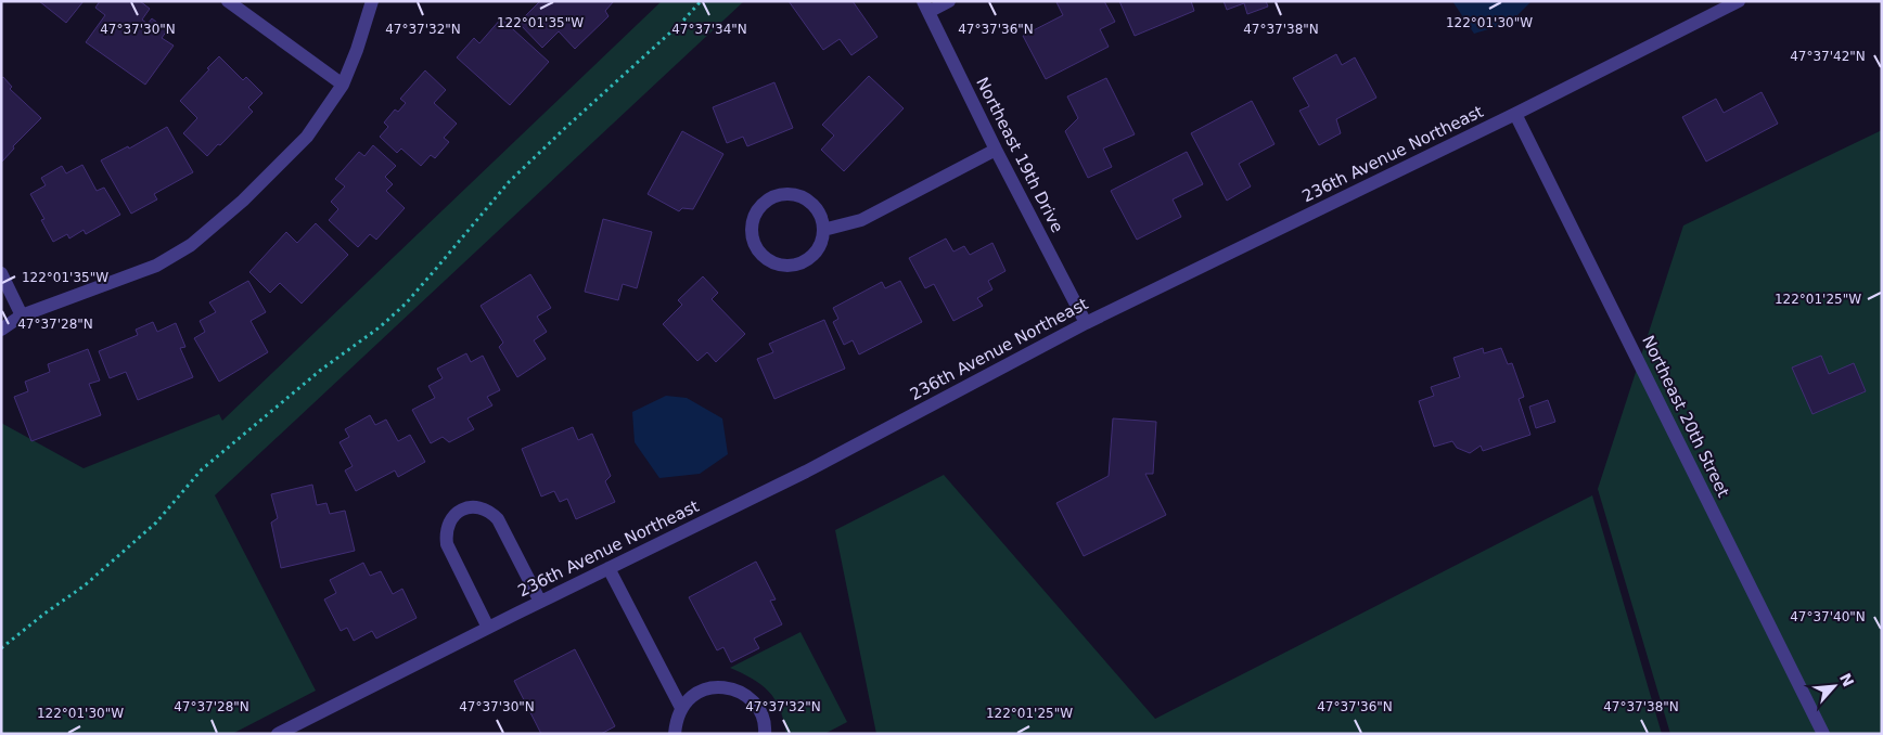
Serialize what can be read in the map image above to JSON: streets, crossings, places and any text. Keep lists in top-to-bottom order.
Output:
{
  "streets": {
    "street": ["236th Avenue Northeast", "Northeast 19th Drive", "Northeast 20th Street"]
  },
  "crossings": [
    ["236th Avenue Northeast", "Northeast 19th Drive"],
    ["236th Avenue Northeast", "Northeast 20th Street"]
  ],
  "north": "top right",
  "coordinates": [
    "122°01'35\"W",
    "122°01'30\"W",
    "47°37'30\"N",
    "47°37'32\"N",
    "47°37'34\"N",
    "47°37'36\"N",
    "47°37'38\"N",
    "47°37'42\"N",
    "122°01'25\"W",
    "47°37'28\"N",
    "47°37'40\"N"
  ]
}
